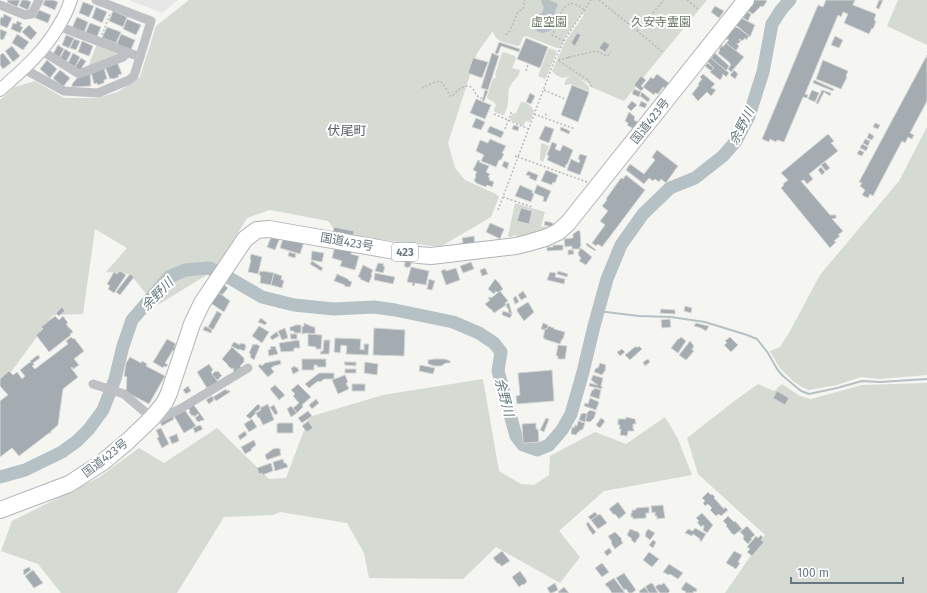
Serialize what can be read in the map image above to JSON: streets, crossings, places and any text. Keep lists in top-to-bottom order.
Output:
{
  "streets": {
    "highway": ["国道423号", "423"]
  },
  "districts": ["伏尾町"],
  "water": ["余野川"],
  "parks": ["虚空園", "久安寺霊園"],
  "scale_bar": "100 m"
}
